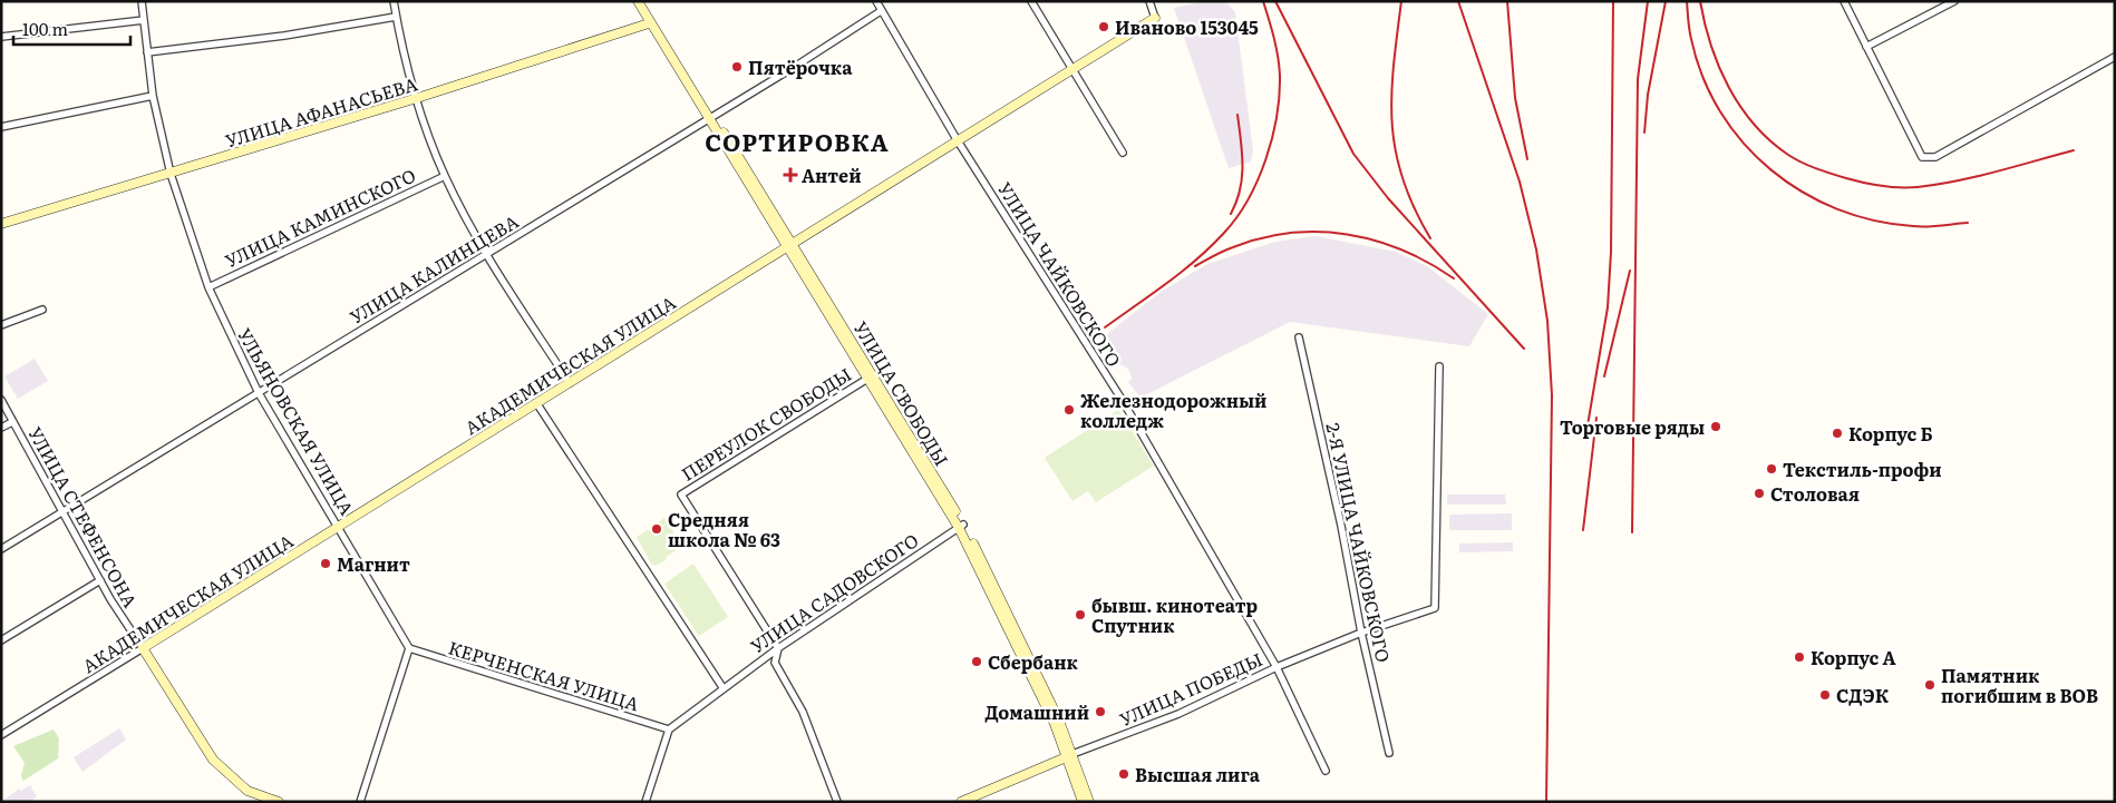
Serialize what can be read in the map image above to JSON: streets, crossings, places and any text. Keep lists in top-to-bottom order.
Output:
{
  "streets": {
    "street": [
      "УЛИЦА АФАНАСЬЕВА",
      "УЛИЦА КАМИНСКОГО",
      "УЛИЦА КАЛИНЦЕВА",
      "УЛИЦА ЧАЙКОВСКОГО",
      "АКАДЕМИЧЕСКАЯ УЛИЦА",
      "УЛИЦА СВОБОДЫ",
      "УЛЬЯНОВСКАЯ УЛИЦА",
      "ПЕРЕУЛОК СВОБОДЫ",
      "УЛИЦА СТЕФЕНСОНА",
      "2-Я УЛИЦА ЧАЙКОВСКОГО",
      "УЛИЦА САДОВСКОГО",
      "КЕРЧЕНСКАЯ УЛИЦА",
      "УЛИЦА ПОБЕДЫ"
    ]
  },
  "crossings": [
    ["УЛИЦА АФАНАСЬЕВА", "УЛИЦА СВОБОДЫ"],
    ["УЛИЦА АФАНАСЬЕВА", "УЛЬЯНОВСКАЯ УЛИЦА"],
    ["УЛИЦА КАМИНСКОГО", "УЛЬЯНОВСКАЯ УЛИЦА"],
    ["УЛИЦА КАЛИНЦЕВА", "УЛИЦА ЧАЙКОВСКОГО"],
    ["УЛИЦА КАЛИНЦЕВА", "УЛИЦА СВОБОДЫ"],
    ["УЛИЦА КАЛИНЦЕВА", "УЛЬЯНОВСКАЯ УЛИЦА"],
    ["УЛИЦА КАЛИНЦЕВА", "УЛИЦА СТЕФЕНСОНА"],
    ["УЛИЦА ЧАЙКОВСКОГО", "АКАДЕМИЧЕСКАЯ УЛИЦА"],
    ["УЛИЦА ЧАЙКОВСКОГО", "УЛИЦА ПОБЕДЫ"],
    ["АКАДЕМИЧЕСКАЯ УЛИЦА", "УЛИЦА СВОБОДЫ"],
    ["АКАДЕМИЧЕСКАЯ УЛИЦА", "УЛЬЯНОВСКАЯ УЛИЦА"],
    ["АКАДЕМИЧЕСКАЯ УЛИЦА", "УЛИЦА СТЕФЕНСОНА"],
    ["УЛИЦА СВОБОДЫ", "ПЕРЕУЛОК СВОБОДЫ"],
    ["УЛИЦА СВОБОДЫ", "УЛИЦА САДОВСКОГО"],
    ["УЛИЦА СВОБОДЫ", "УЛИЦА ПОБЕДЫ"],
    ["УЛЬЯНОВСКАЯ УЛИЦА", "КЕРЧЕНСКАЯ УЛИЦА"],
    ["ПЕРЕУЛОК СВОБОДЫ", "УЛИЦА САДОВСКОГО"],
    ["2-Я УЛИЦА ЧАЙКОВСКОГО", "УЛИЦА ПОБЕДЫ"],
    ["УЛИЦА САДОВСКОГО", "КЕРЧЕНСКАЯ УЛИЦА"]
  ],
  "districts": ["СОРТИРОВКА"],
  "places": {
    "other": [
      "Иваново 153045",
      "Пятёрочка",
      "Железнодорожный колледж",
      "Торговые ряды",
      "Корпус Б",
      "Текстиль-профи",
      "Столовая",
      "Средняя школа № 63",
      "Магнит",
      "бывш. кинотеатр Спутник",
      "Корпус А",
      "Сбербанк",
      "Памятник погибшим в ВОВ",
      "СДЭК",
      "Домашний",
      "Высшая лига"
    ],
    "health": ["Антей"]
  },
  "scale_bar": "100 m"
}
